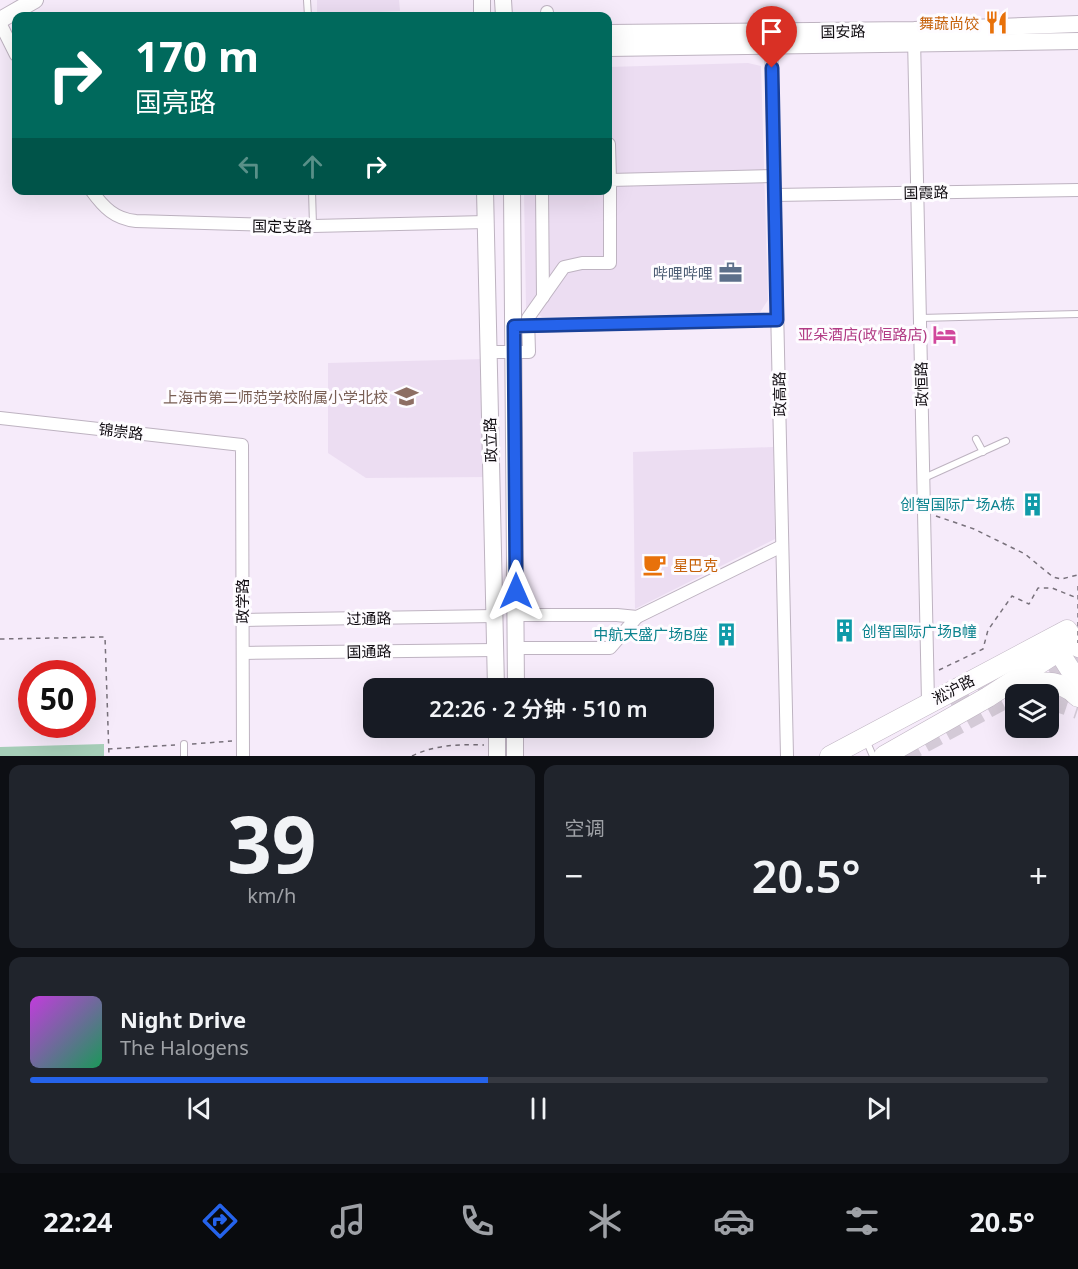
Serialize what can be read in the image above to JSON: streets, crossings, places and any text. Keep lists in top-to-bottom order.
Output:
{
  "streets": {
    "main road": ["国安路", "政立路", "淞沪路"],
    "street": [
      "国霞路",
      "国定支路",
      "政恒路",
      "政高路",
      "锦崇路",
      "政学路",
      "过通路",
      "国通路"
    ]
  },
  "crossings": [
    ["国安路", "政恒路"],
    ["国安路", "政高路"],
    ["国霞路", "政恒路"],
    ["国霞路", "政高路"],
    ["国定支路", "政立路"],
    ["政恒路", "淞沪路"],
    ["锦崇路", "政学路"],
    ["政立路", "过通路"],
    ["政立路", "国通路"],
    ["政学路", "过通路"],
    ["政学路", "国通路"]
  ],
  "places": {
    "restaurant": ["舞蔬尚饺"],
    "office": ["哔哩哔哩"],
    "hotel": ["亚朵酒店(政恒路店)"],
    "school or university": ["上海市第二师范学校附属小学北校"],
    "building": ["创智国际广场A栋", "创智国际广场B幢", "中航天盛广场B座"],
    "cafe": ["星巴克"]
  },
  "page": {
    "turn": ["170 m", "国亮路"],
    "limit": "50",
    "trip": "22:26 · 2 分钟 · 510 m",
    "tile": [
      ["39", "km/h"],
      "空调"
    ],
    "heat": ["−", "20.5°", "+"],
    "song": ["Night Drive", "The Halogens"],
    "tabs": ["22:24", "20.5°"]
  }
}
